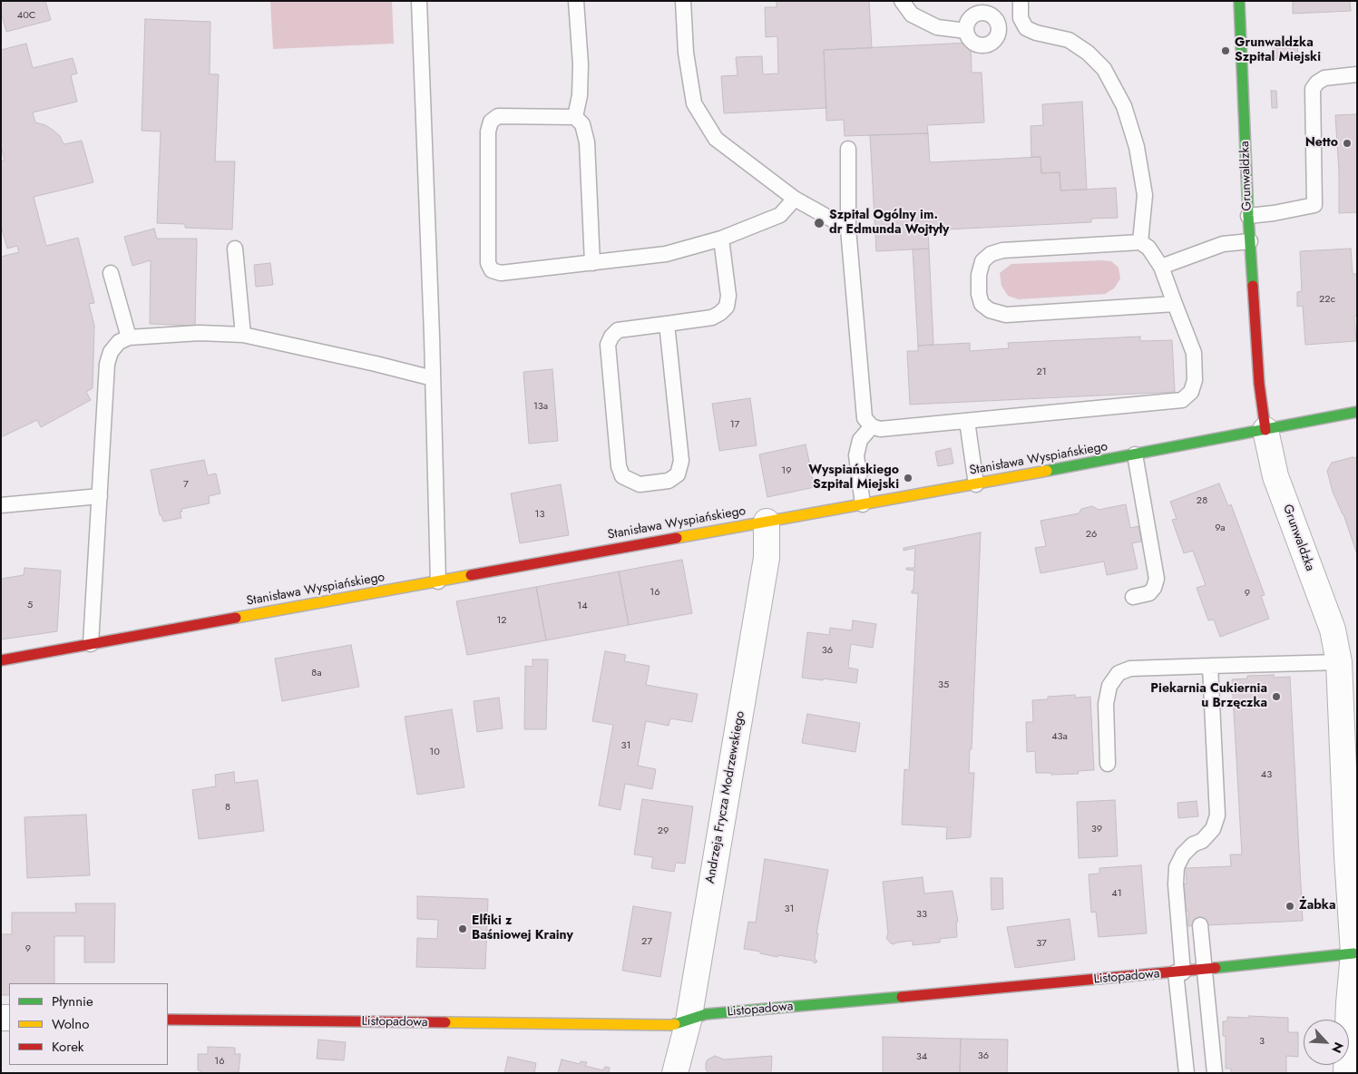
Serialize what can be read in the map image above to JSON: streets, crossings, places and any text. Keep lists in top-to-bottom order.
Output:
{
  "streets": {
    "street": [
      "Grunwaldzka",
      "Stanisława Wyspiańskiego",
      "Andrzeja Frycza Modrzewskiego",
      "Listopadowa"
    ]
  },
  "crossings": [
    ["Grunwaldzka", "Stanisława Wyspiańskiego"],
    ["Grunwaldzka", "Listopadowa"],
    ["Stanisława Wyspiańskiego", "Andrzeja Frycza Modrzewskiego"],
    ["Andrzeja Frycza Modrzewskiego", "Listopadowa"]
  ],
  "places": [
    "Grunwaldzka Szpital Miejski",
    "Netto",
    "Szpital Ogólny im. dr Edmunda Wojtyły",
    "Wyspiańskiego Szpital Miejski",
    "Piekarnia Cukiernia u Brzęczka",
    "Żabka",
    "Elfiki z Baśniowej Krainy"
  ],
  "house_numbers": [
    "40C",
    "22c",
    "21",
    "13a",
    "17",
    "19",
    "7",
    "28",
    "13",
    "9a",
    "26",
    "16",
    "9",
    "5",
    "14",
    "12",
    "36",
    "8a",
    "35",
    "43a",
    "31",
    "10",
    "43",
    "8",
    "39",
    "29",
    "41",
    "31",
    "33",
    "27",
    "37",
    "9",
    "3",
    "36",
    "34",
    "16"
  ],
  "legend": ["Płynnie", "Wolno", "Korek"],
  "north": "bottom right"
}
